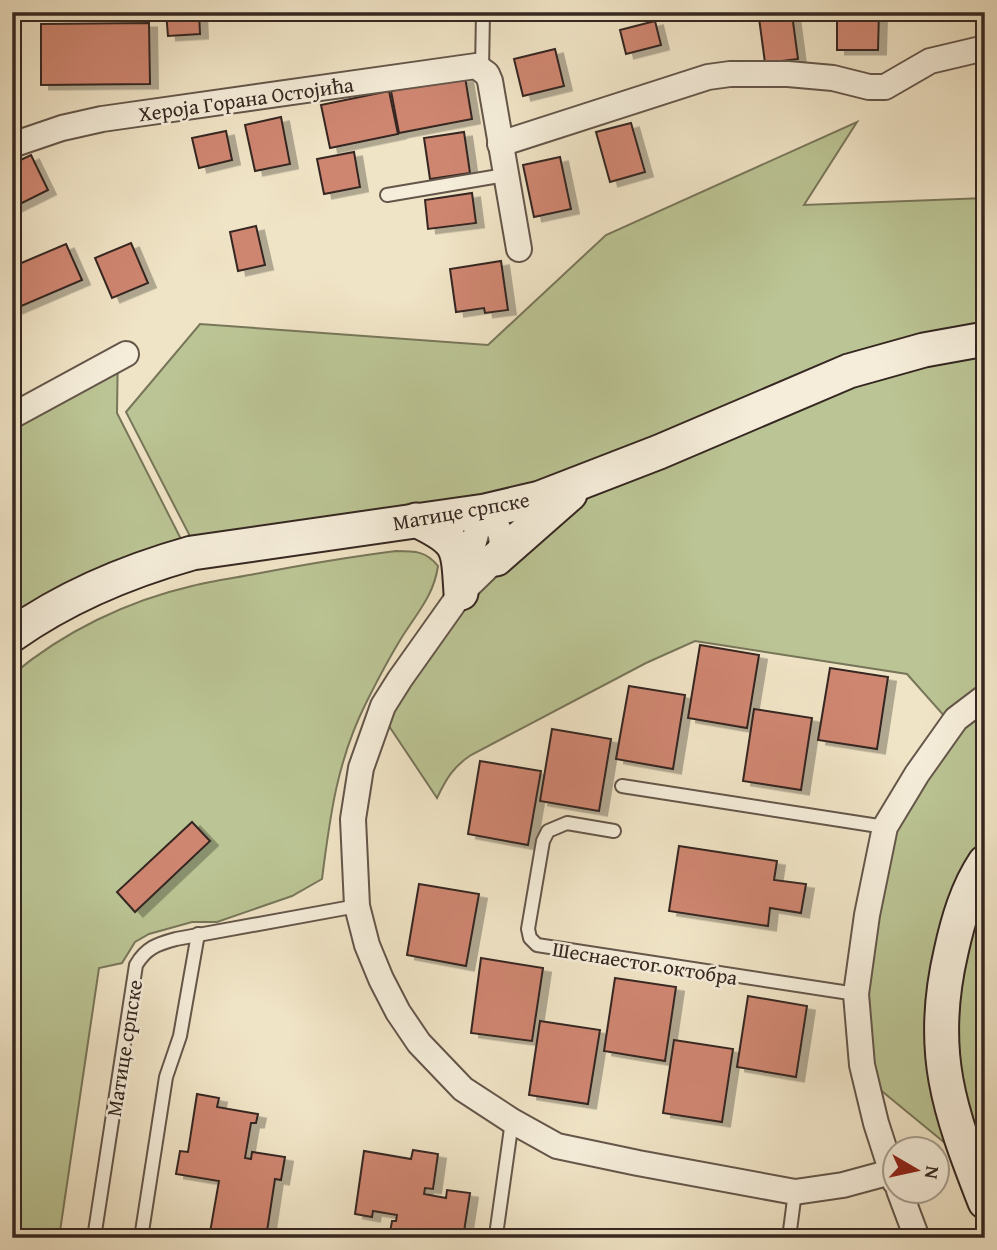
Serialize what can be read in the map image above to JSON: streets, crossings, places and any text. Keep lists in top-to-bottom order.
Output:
{
  "streets": {
    "main road": ["Матице српске"],
    "street": ["Хероја Горана Остојића"],
    "lane": ["Шеснаестог октобра"]
  },
  "north": "right"
}
